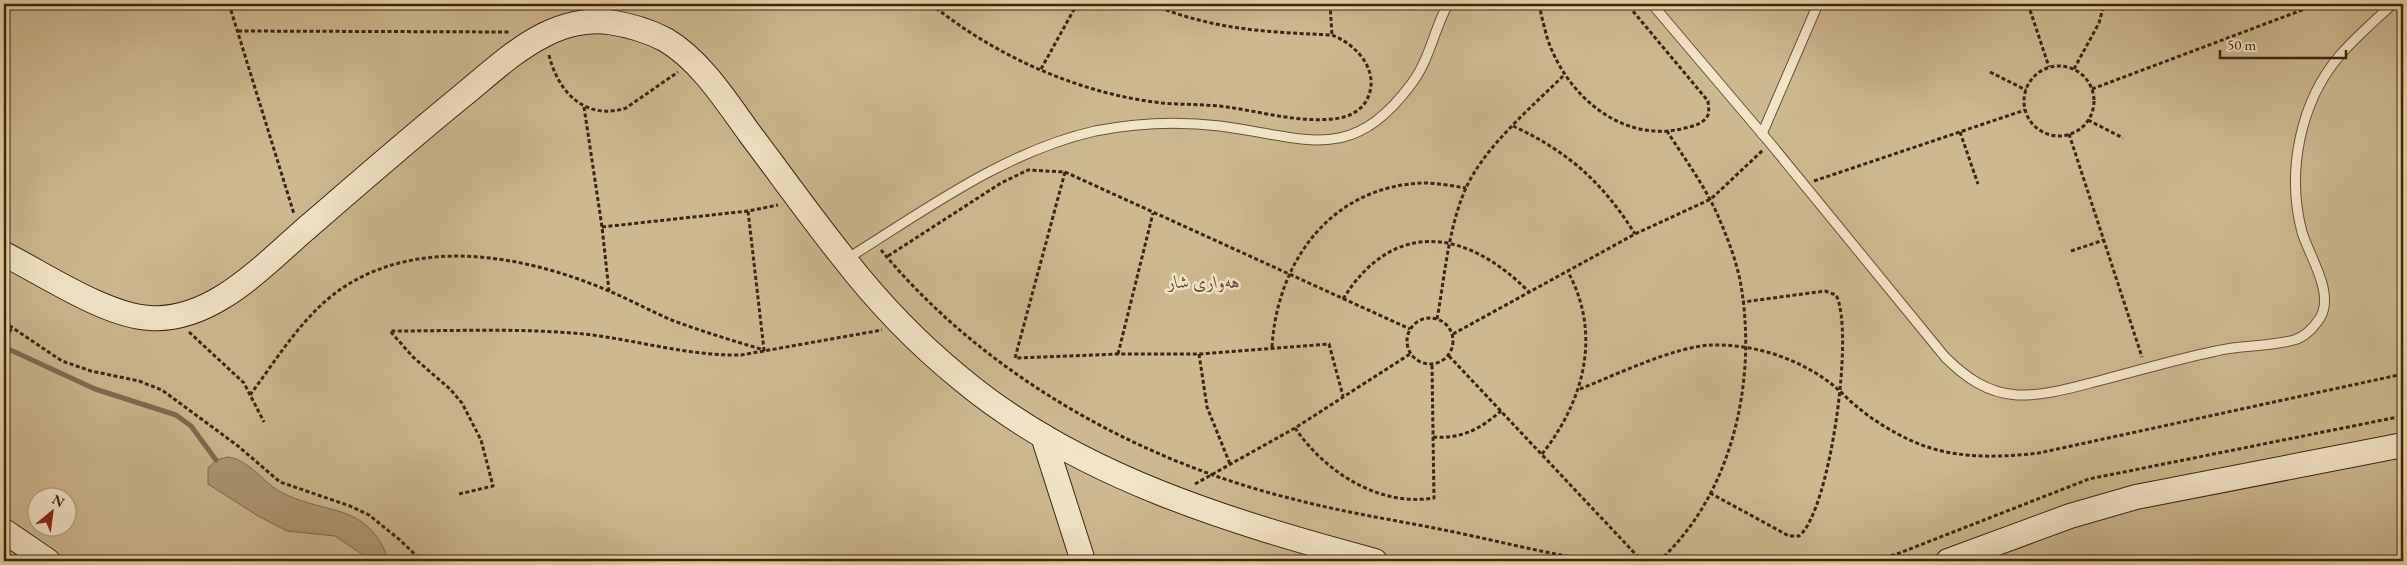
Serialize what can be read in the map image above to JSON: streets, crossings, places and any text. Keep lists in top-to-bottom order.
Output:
{
  "parks": ["هەواری شار"],
  "scale_bar": "50 m",
  "north": "top right"
}
